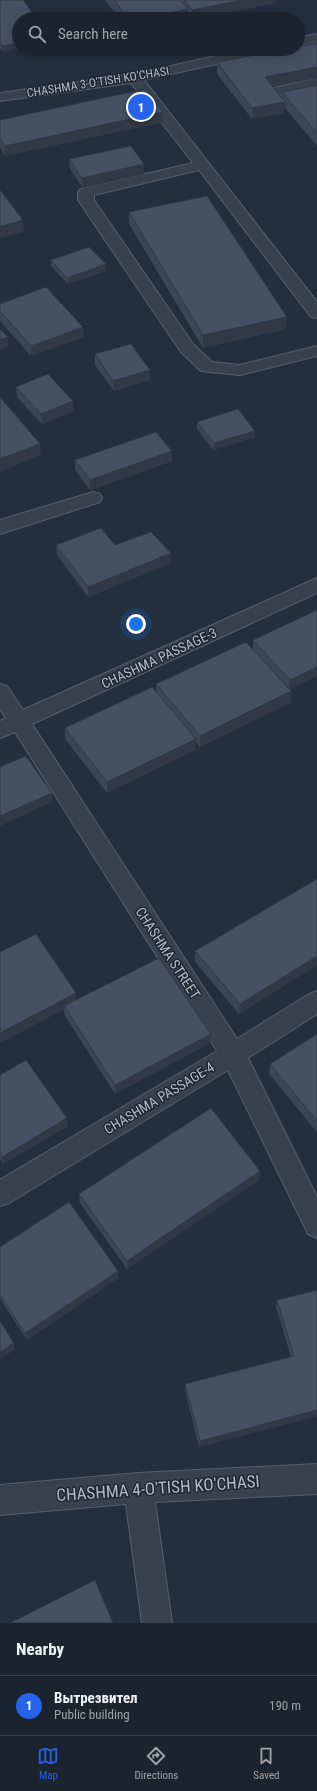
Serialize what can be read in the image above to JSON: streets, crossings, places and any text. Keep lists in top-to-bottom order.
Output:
{
  "streets": {
    "street": [
      "CHASHMA 3-O'TISH KO'CHASI",
      "CHASHMA PASSAGE-3",
      "CHASHMA STREET",
      "CHASHMA PASSAGE-4",
      "CHASHMA 4-O'TISH KO'CHASI"
    ]
  },
  "crossings": [
    ["CHASHMA PASSAGE-3", "CHASHMA STREET"],
    ["CHASHMA STREET", "CHASHMA PASSAGE-4"]
  ],
  "page": {
    "search": "Search here",
    "pins": "1",
    "heading": "Nearby",
    "list": [
      {
        "mark": "1",
        "name": "Вытрезвител",
        "note": "Public building",
        "value": "190 m"
      }
    ],
    "nav": ["Map", "Directions", "Saved"]
  }
}
